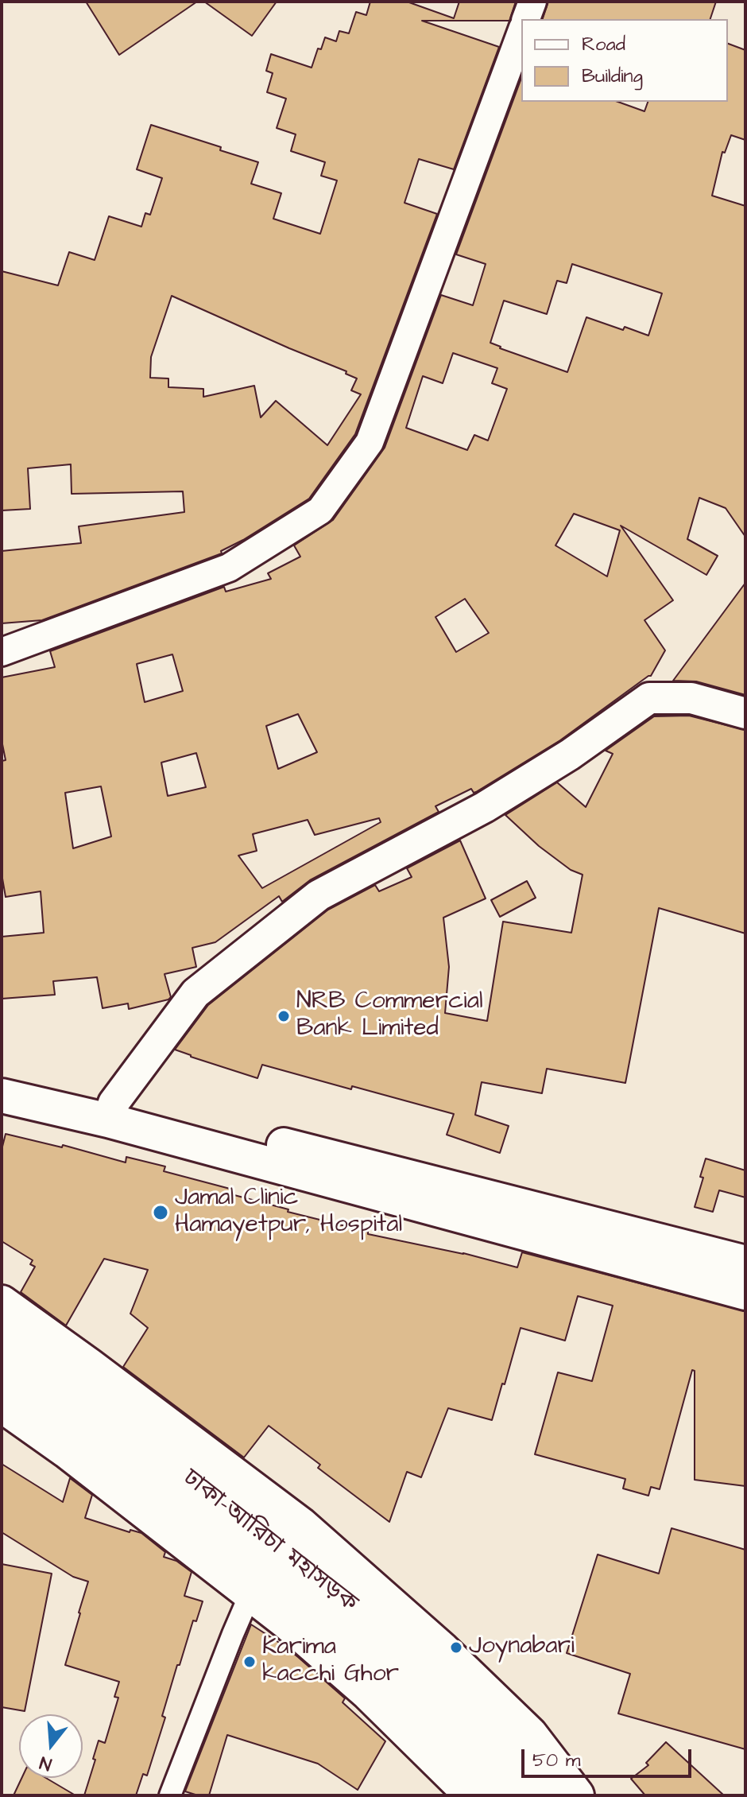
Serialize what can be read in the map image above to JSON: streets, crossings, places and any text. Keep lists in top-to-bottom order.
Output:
{
  "streets": {
    "highway": ["ঢাকা-আরিচা মহাসড়ক"]
  },
  "places": [
    "NRB Commercial Bank Limited",
    "Jamal Clinic Hamayetpur, Hospital",
    "Joynabari",
    "Karima kacchi Ghor"
  ],
  "legend": ["Road", "Building"],
  "scale_bar": "50 m",
  "north": "bottom"
}
